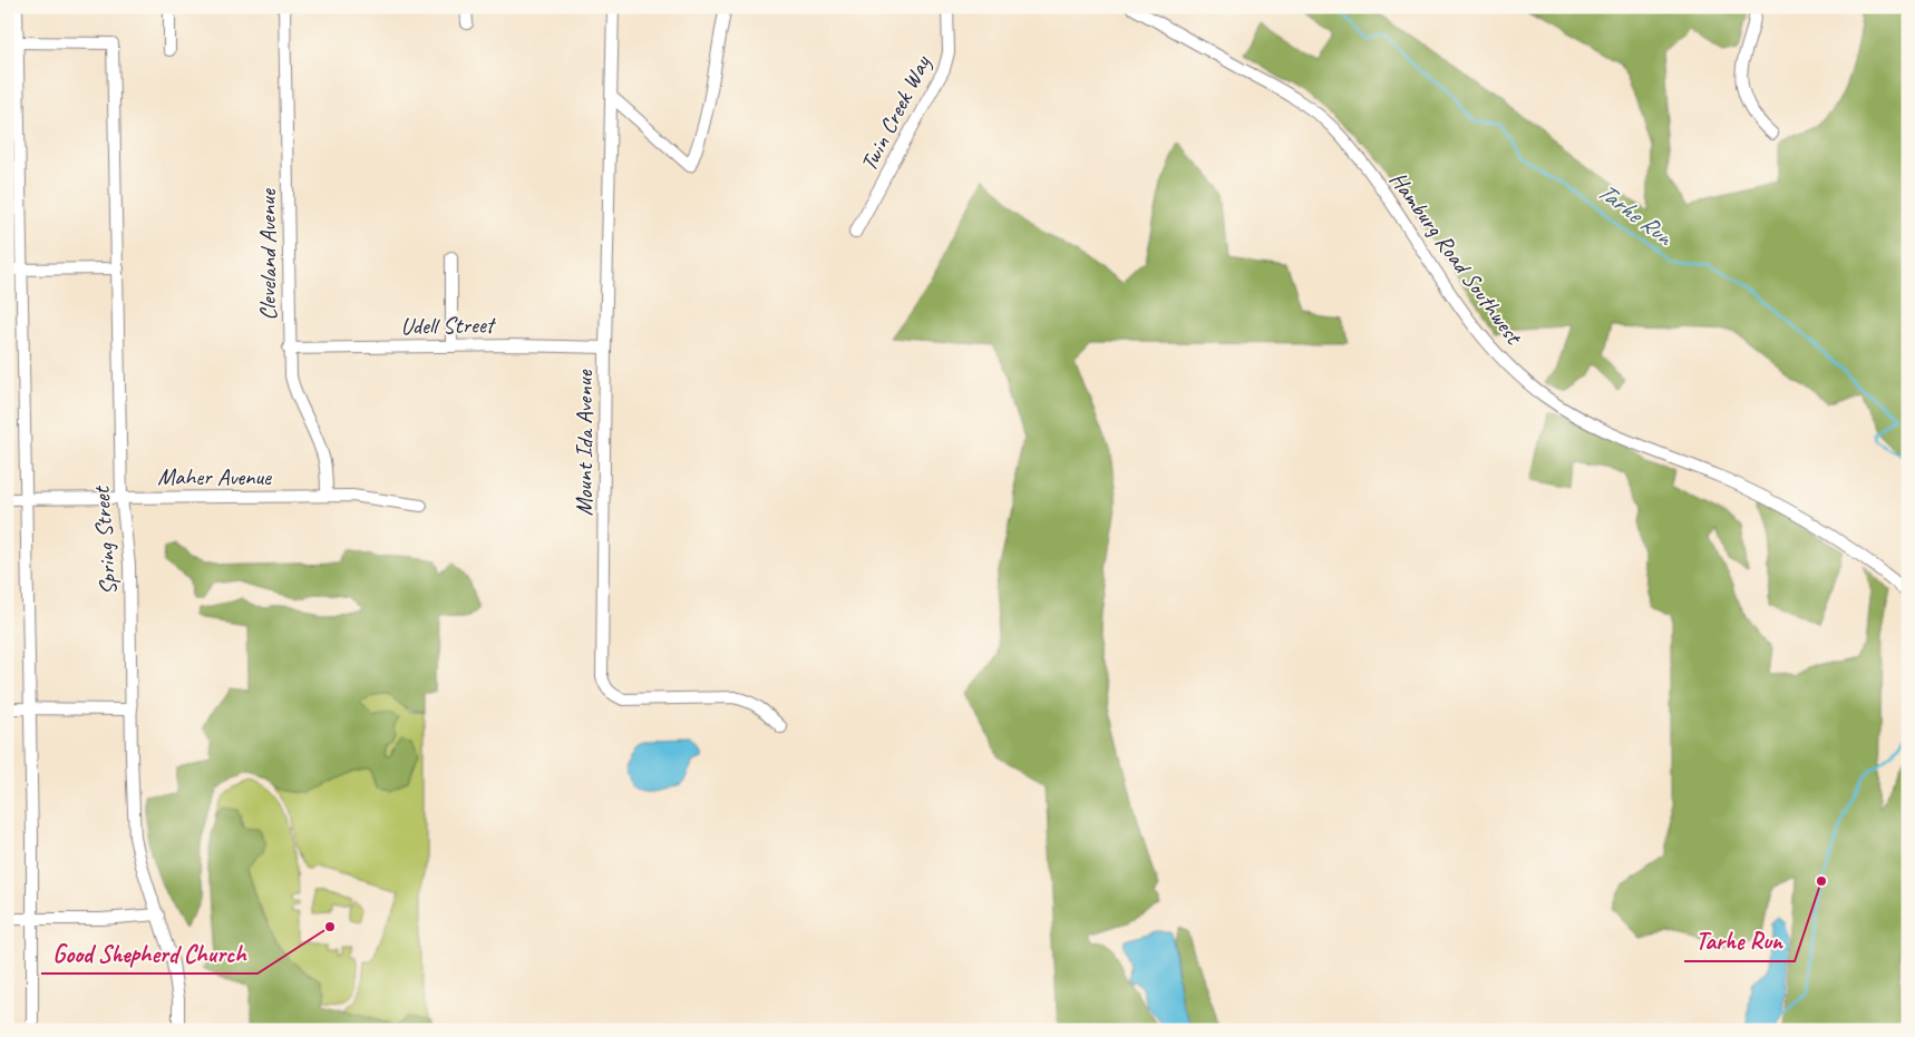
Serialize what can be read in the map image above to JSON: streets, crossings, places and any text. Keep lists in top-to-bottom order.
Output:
{
  "streets": {
    "street": [
      "Twin Creek Way",
      "Cleveland Avenue",
      "Hamburg Road Southwest",
      "Udell Street",
      "Mount Ida Avenue",
      "Maher Avenue",
      "Spring Street"
    ]
  },
  "crossings": [
    ["Cleveland Avenue", "Udell Street"],
    ["Cleveland Avenue", "Maher Avenue"],
    ["Udell Street", "Mount Ida Avenue"],
    ["Maher Avenue", "Spring Street"]
  ],
  "water": ["Tarhe Run"],
  "places": ["Tarhe Run", "Good Shepherd Church"]
}
